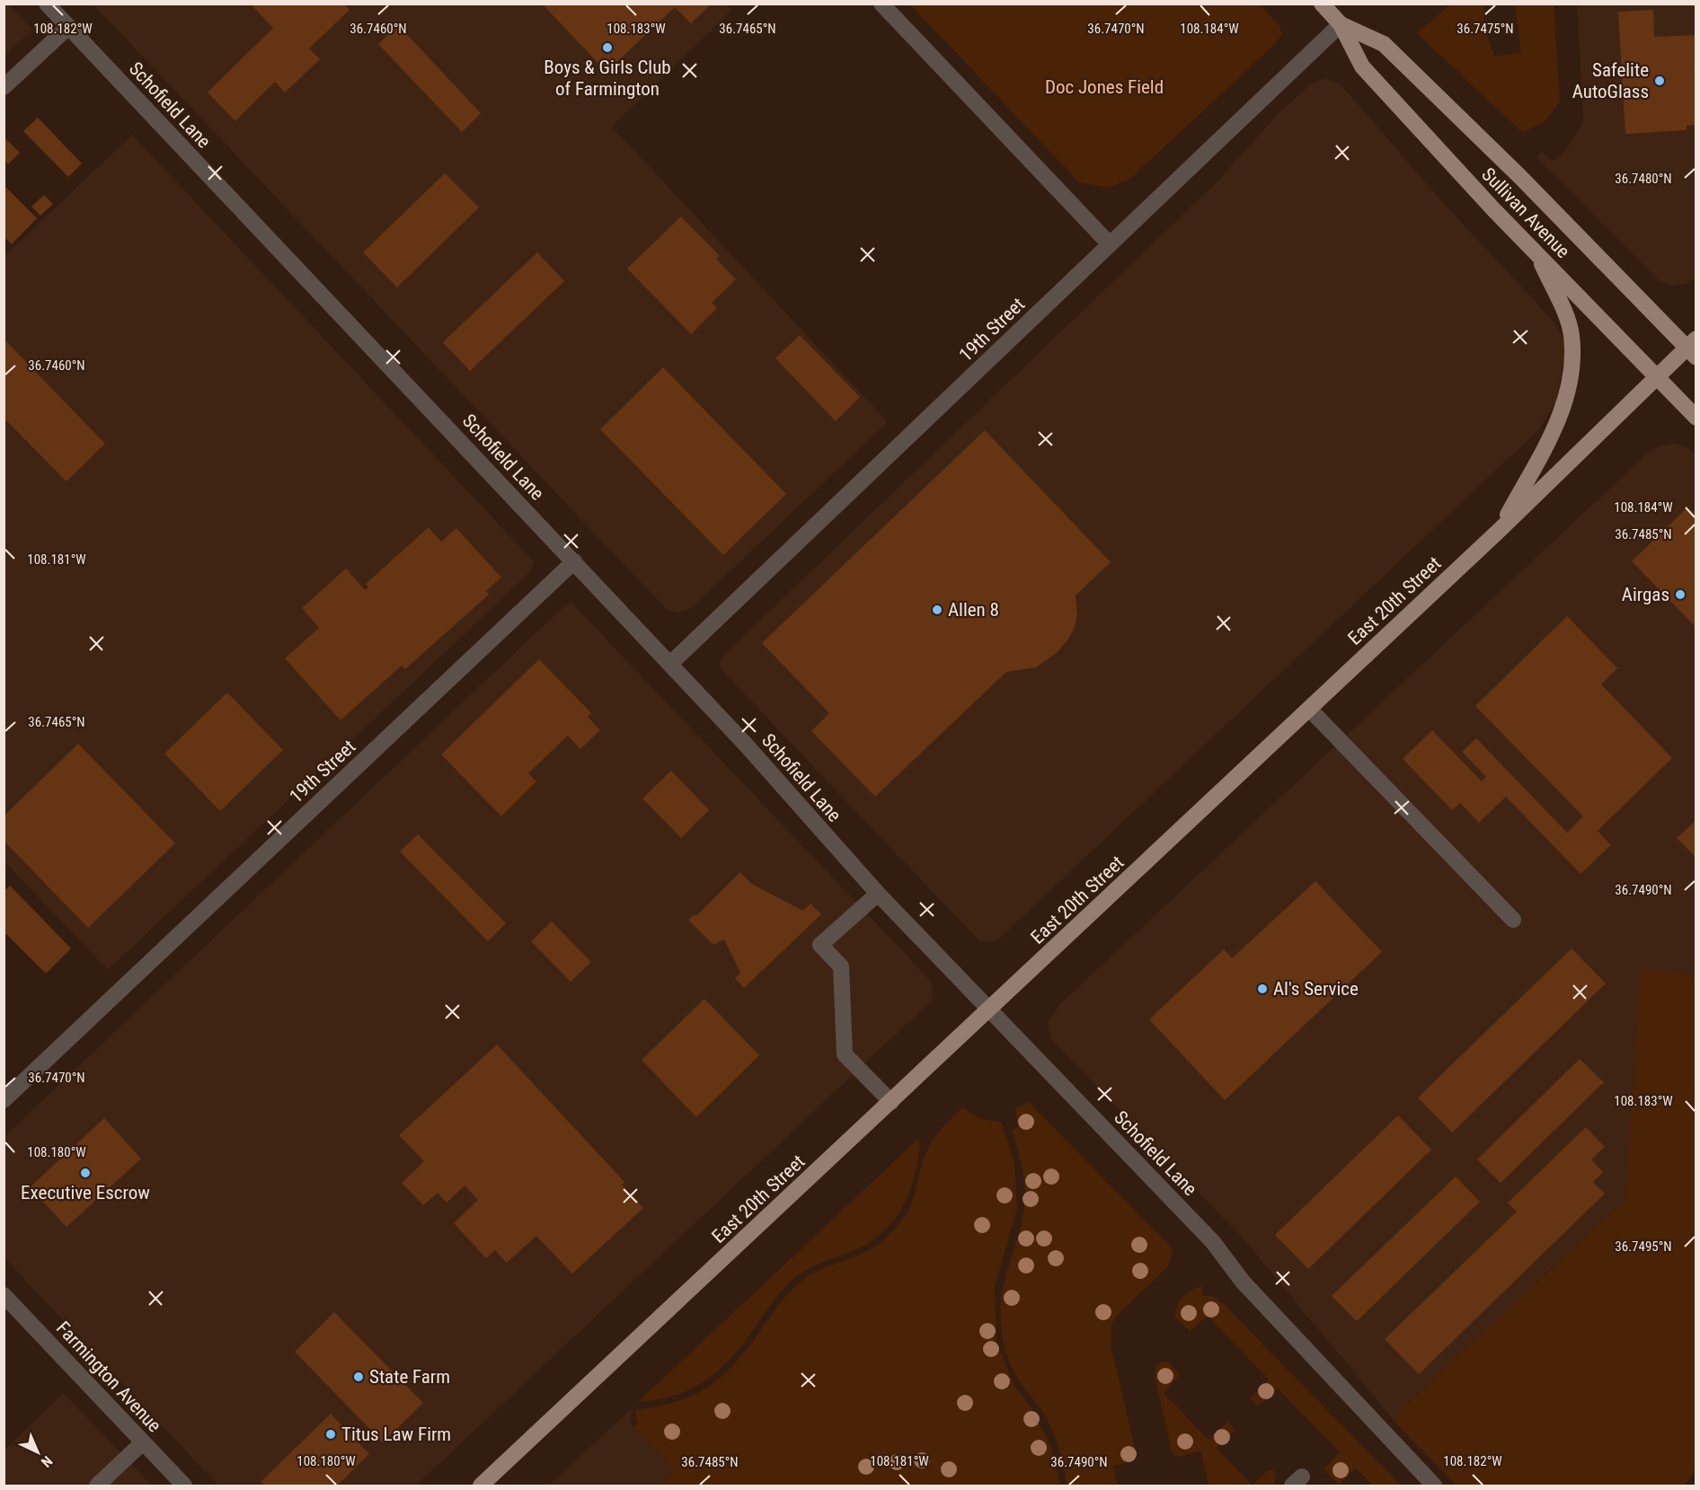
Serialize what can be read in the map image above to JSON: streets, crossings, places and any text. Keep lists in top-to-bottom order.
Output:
{
  "streets": {
    "main road": ["Sullivan Avenue", "East 20th Street"],
    "street": ["Schofield Lane", "19th Street", "Farmington Avenue"]
  },
  "crossings": [
    ["Schofield Lane", "19th Street"],
    ["Schofield Lane", "East 20th Street"],
    ["Sullivan Avenue", "19th Street"],
    ["Sullivan Avenue", "East 20th Street"]
  ],
  "parks": ["Doc Jones Field"],
  "places": [
    "Boys & Girls Club of Farmington",
    "Safelite AutoGlass",
    "Airgas",
    "Allen 8",
    "Al's Service",
    "Executive Escrow",
    "State Farm",
    "Titus Law Firm"
  ],
  "north": "bottom right",
  "coordinates": [
    "36.7460°N",
    "36.7465°N",
    "36.7470°N",
    "36.7475°N",
    "108.182°W",
    "108.183°W",
    "108.184°W",
    "36.7480°N",
    "36.7485°N",
    "108.181°W",
    "36.7490°N",
    "108.180°W",
    "36.7495°N"
  ]
}
